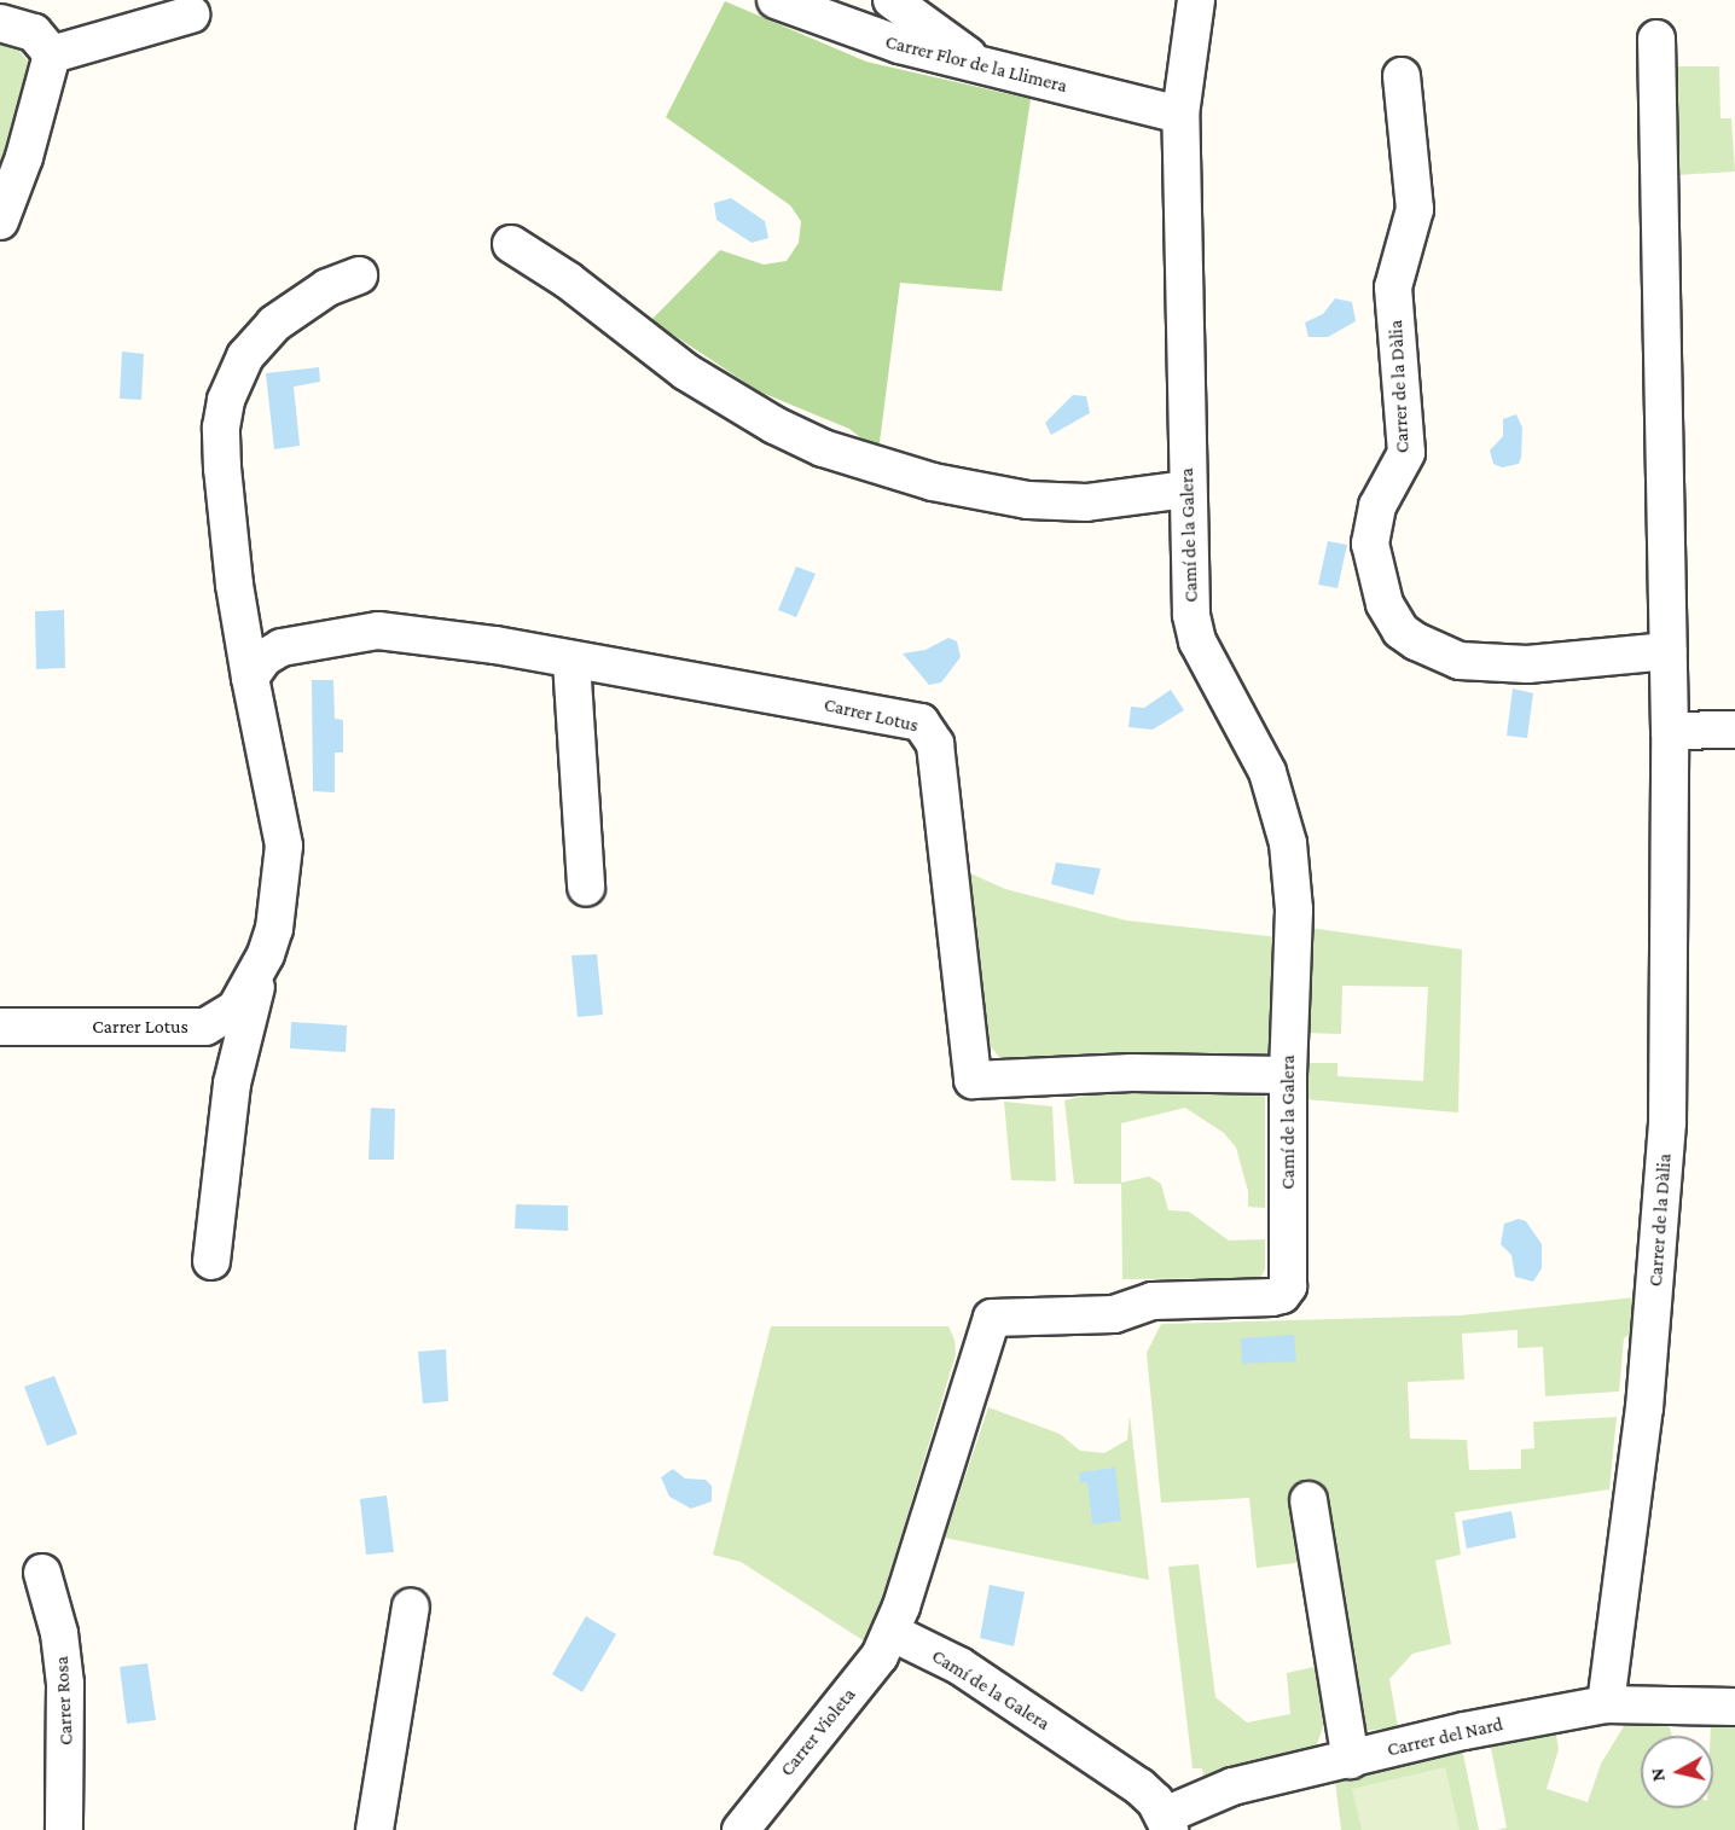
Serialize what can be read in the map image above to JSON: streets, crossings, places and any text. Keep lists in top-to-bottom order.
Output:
{
  "streets": {
    "street": [
      "Carrer Flor de la Llimera",
      "Carrer de la Dàlia",
      "Camí de la Galera",
      "Carrer Lotus",
      "Carrer Rosa",
      "Carrer Violeta",
      "Carrer del Nard"
    ]
  },
  "crossings": [
    ["Carrer Flor de la Llimera", "Camí de la Galera"],
    ["Carrer de la Dàlia", "Carrer del Nard"],
    ["Camí de la Galera", "Carrer Lotus"],
    ["Camí de la Galera", "Carrer Violeta"],
    ["Camí de la Galera", "Carrer del Nard"]
  ],
  "north": "left"
}
